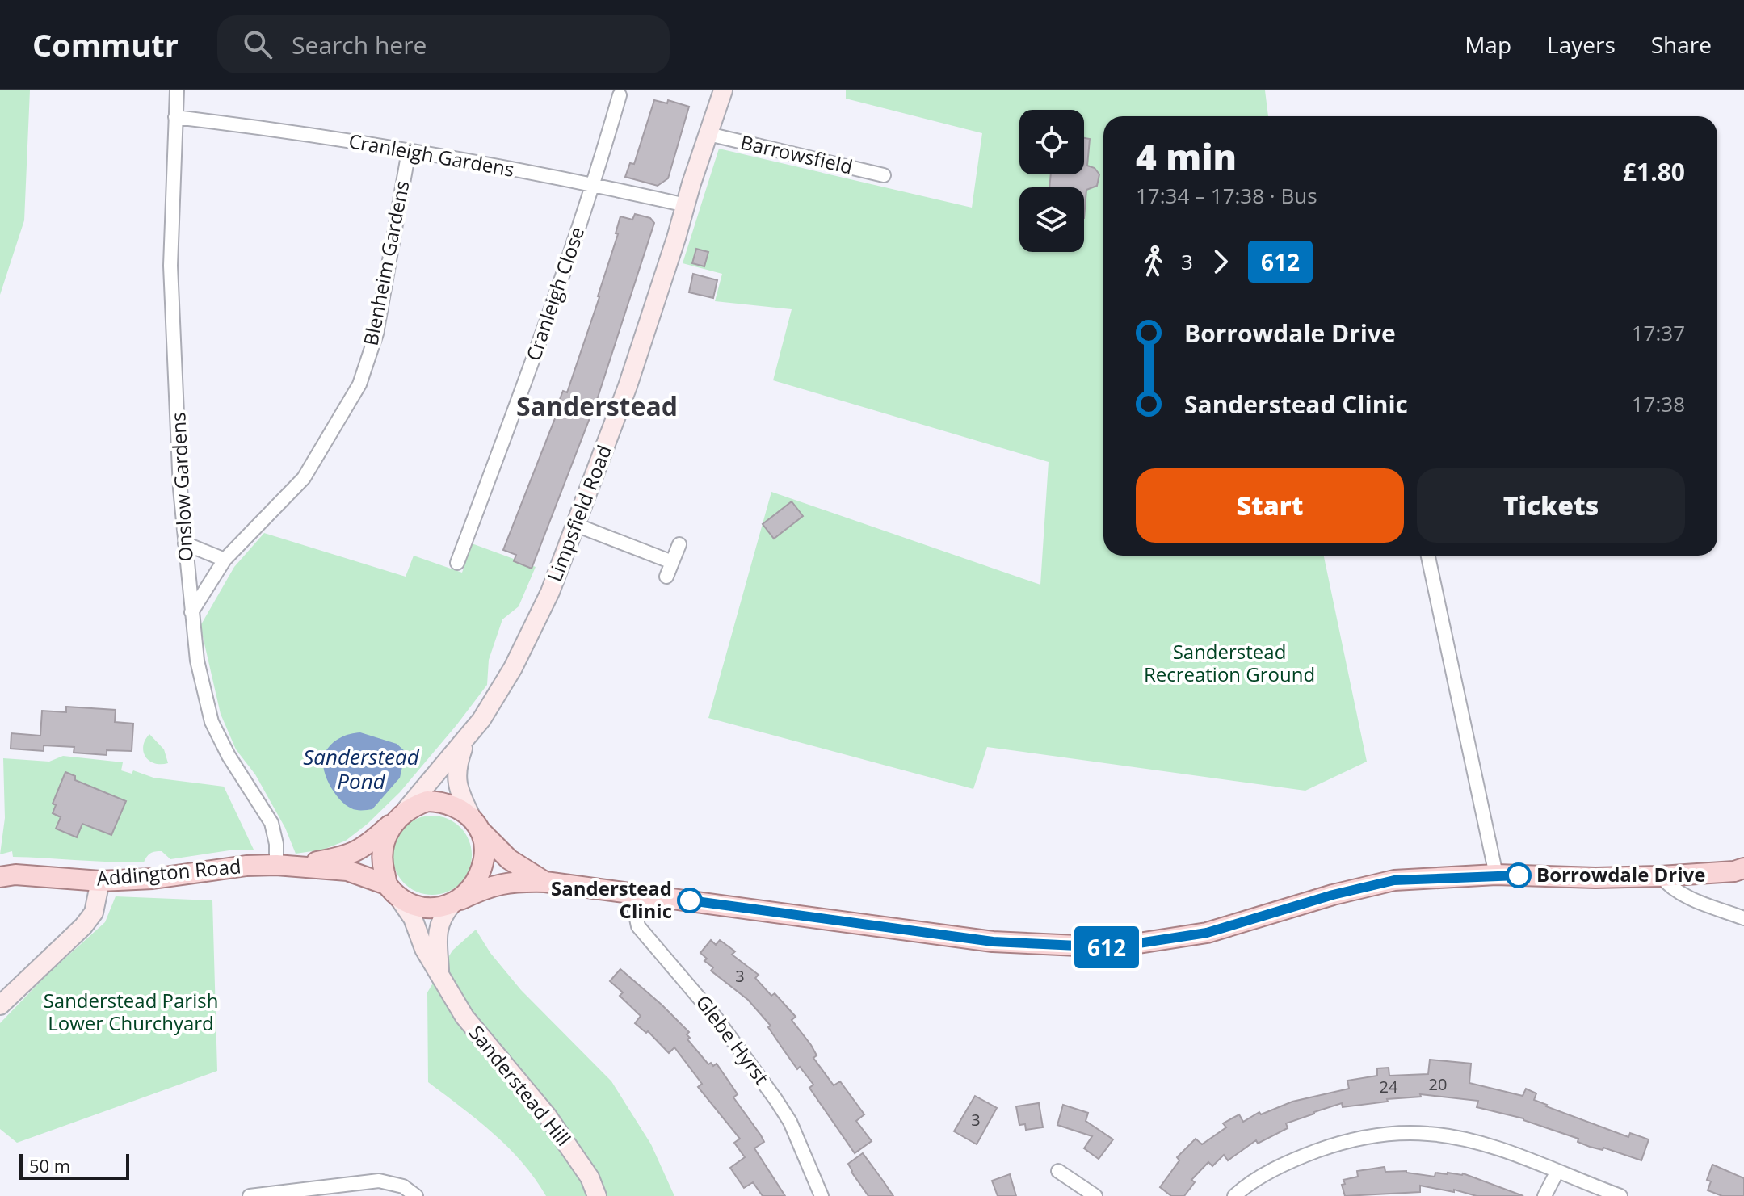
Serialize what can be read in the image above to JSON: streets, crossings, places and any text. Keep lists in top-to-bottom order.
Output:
{
  "streets": {
    "main road": ["Limpsfield Road", "Addington Road", "Sanderstead Hill"],
    "street": [
      "Barrowsfield",
      "Cranleigh Gardens",
      "Blenheim Gardens",
      "Cranleigh Close",
      "Onslow Gardens",
      "Glebe Hyrst"
    ]
  },
  "crossings": [
    ["Barrowsfield", "Limpsfield Road"],
    ["Cranleigh Gardens", "Blenheim Gardens"],
    ["Cranleigh Gardens", "Cranleigh Close"],
    ["Cranleigh Gardens", "Onslow Gardens"],
    ["Cranleigh Gardens", "Limpsfield Road"],
    ["Blenheim Gardens", "Onslow Gardens"],
    ["Onslow Gardens", "Addington Road"],
    ["Limpsfield Road", "Sanderstead Hill"]
  ],
  "districts": ["Sanderstead"],
  "water": ["Sanderstead Pond"],
  "parks": ["Sanderstead Recreation Ground", "Sanderstead Parish Lower Churchyard"],
  "places": ["Borrowdale Drive", "Sanderstead Clinic"],
  "lines": ["bus line 612"],
  "house_numbers": [
    "3",
    "20",
    "24",
    "3"
  ],
  "scale_bar": "50 m",
  "page": {
    "header": "Commutr",
    "search": "Search here",
    "nav": ["Map", "Layers", "Share"],
    "on_map": "612",
    "heading": ["4 min", "17:34 – 17:38 · Bus", "£1.80"],
    "legs": ["3", "612"],
    "list": [
      {
        "name": "Borrowdale Drive",
        "value": "17:37"
      },
      {
        "name": "Sanderstead Clinic",
        "value": "17:38"
      }
    ],
    "buttons": ["Start", "Tickets"],
    "scale": "50 m"
  }
}
